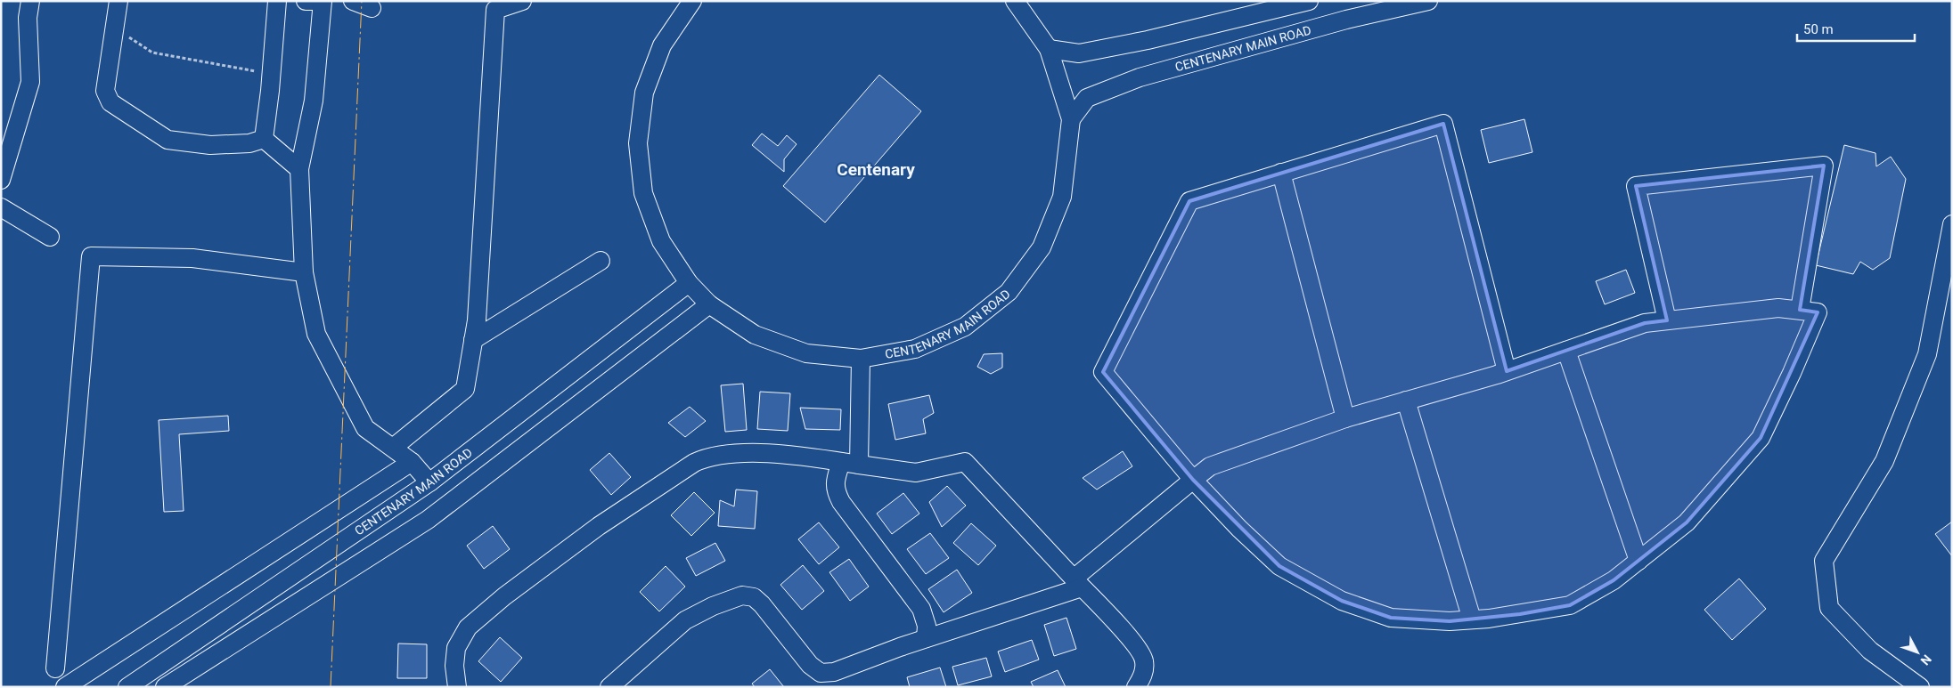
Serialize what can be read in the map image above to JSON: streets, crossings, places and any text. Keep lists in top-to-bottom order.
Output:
{
  "streets": {
    "street": ["CENTENARY MAIN ROAD"]
  },
  "districts": ["Centenary"],
  "scale_bar": "50 m",
  "north": "bottom right"
}
